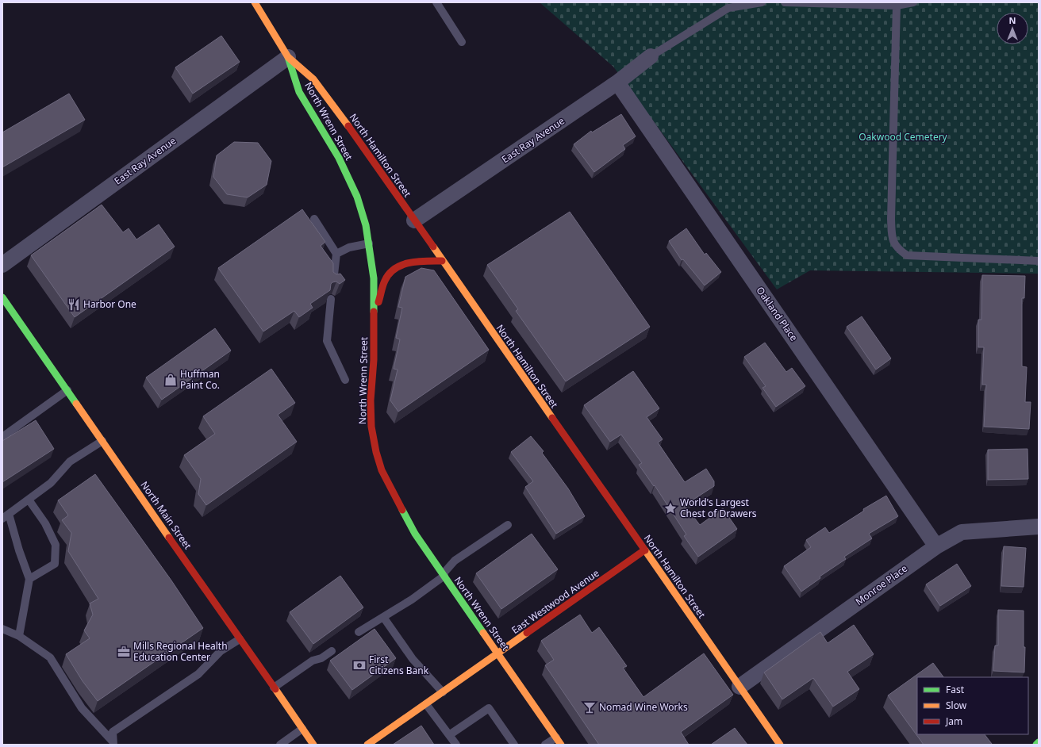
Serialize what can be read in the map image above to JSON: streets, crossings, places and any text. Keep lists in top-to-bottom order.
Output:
{
  "streets": {
    "street": [
      "North Wrenn Street",
      "East Ray Avenue",
      "North Hamilton Street",
      "Oakland Place",
      "North Main Street",
      "Monroe Place",
      "East Westwood Avenue"
    ]
  },
  "crossings": [
    ["North Wrenn Street", "East Ray Avenue"],
    ["North Wrenn Street", "North Hamilton Street"],
    ["North Wrenn Street", "East Westwood Avenue"],
    ["East Ray Avenue", "North Hamilton Street"],
    ["East Ray Avenue", "Oakland Place"],
    ["North Hamilton Street", "Monroe Place"],
    ["North Hamilton Street", "East Westwood Avenue"],
    ["Oakland Place", "Monroe Place"]
  ],
  "parks": ["Oakwood Cemetery"],
  "places": {
    "restaurant": ["Harbor One"],
    "shop": ["Huffman Paint Co."],
    "place": ["World's Largest Chest of Drawers"],
    "office": ["Mills Regional Health Education Center"],
    "bank": ["First Citizens Bank"],
    "bar": ["Nomad Wine Works"]
  },
  "legend": ["Fast", "Slow", "Jam"],
  "north": "top"
}
